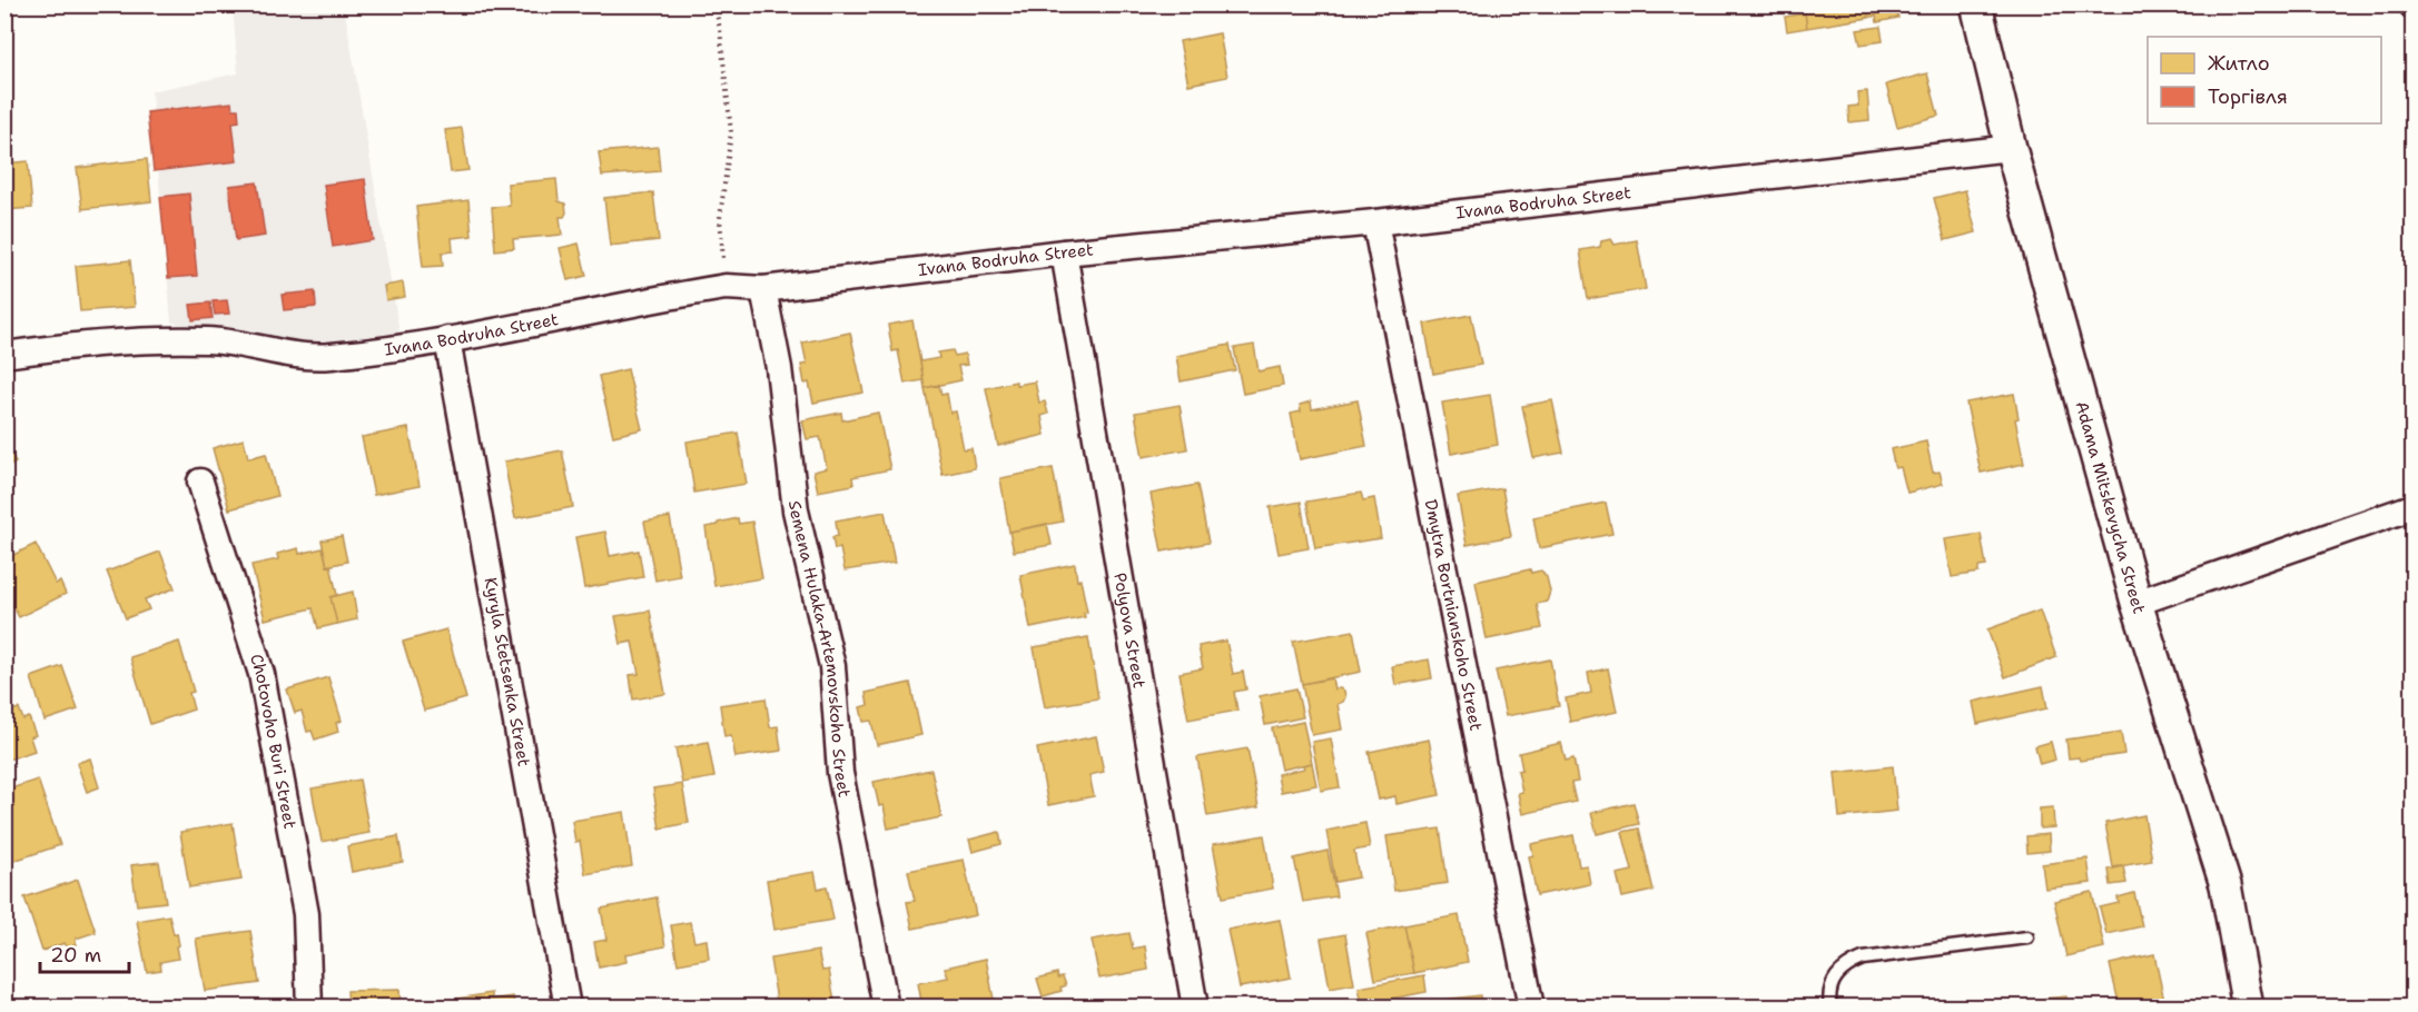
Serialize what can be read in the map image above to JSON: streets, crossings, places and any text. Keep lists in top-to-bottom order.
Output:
{
  "streets": {
    "street": [
      "Ivana Bodruha Street",
      "Adama Mitskevycha Street",
      "Dmytra Bortnianskoho Street",
      "Polyova Street",
      "Semena Hulaka-Artemovskoho Street",
      "Kyryla Stetsenka Street",
      "Chotovoho Buri Street"
    ]
  },
  "crossings": [
    ["Ivana Bodruha Street", "Adama Mitskevycha Street"],
    ["Ivana Bodruha Street", "Dmytra Bortnianskoho Street"],
    ["Ivana Bodruha Street", "Polyova Street"],
    ["Ivana Bodruha Street", "Semena Hulaka-Artemovskoho Street"],
    ["Ivana Bodruha Street", "Kyryla Stetsenka Street"]
  ],
  "legend": ["Житло", "Торгівля"],
  "scale_bar": "20 m"
}
